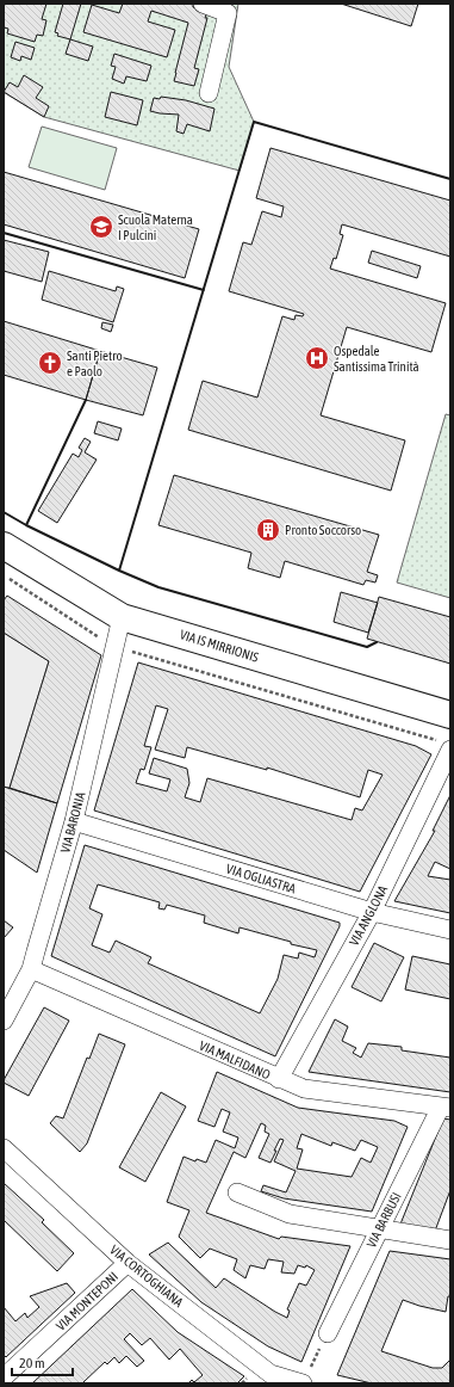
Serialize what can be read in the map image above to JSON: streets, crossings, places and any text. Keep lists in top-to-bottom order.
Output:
{
  "streets": {
    "street": [
      "VIA IS MIRRIONIS",
      "VIA BARONIA",
      "VIA OGLIASTRA",
      "VIA ANGLONA",
      "VIA MALFIDANO",
      "VIA BARBUSI",
      "VIA CORTOGHIANA",
      "VIA MONTEPONI"
    ]
  },
  "crossings": [
    ["VIA IS MIRRIONIS", "VIA BARONIA"],
    ["VIA BARONIA", "VIA OGLIASTRA"],
    ["VIA BARONIA", "VIA MALFIDANO"],
    ["VIA OGLIASTRA", "VIA ANGLONA"],
    ["VIA ANGLONA", "VIA MALFIDANO"],
    ["VIA MALFIDANO", "VIA BARBUSI"],
    ["VIA CORTOGHIANA", "VIA MONTEPONI"]
  ],
  "places": {
    "school or university": ["Scuola Materna I Pulcini"],
    "hospital": ["Ospedale Santissima Trinità"],
    "church": ["Santi Pietro e Paolo"],
    "building": ["Pronto Soccorso"]
  },
  "scale_bar": "20 m"
}
